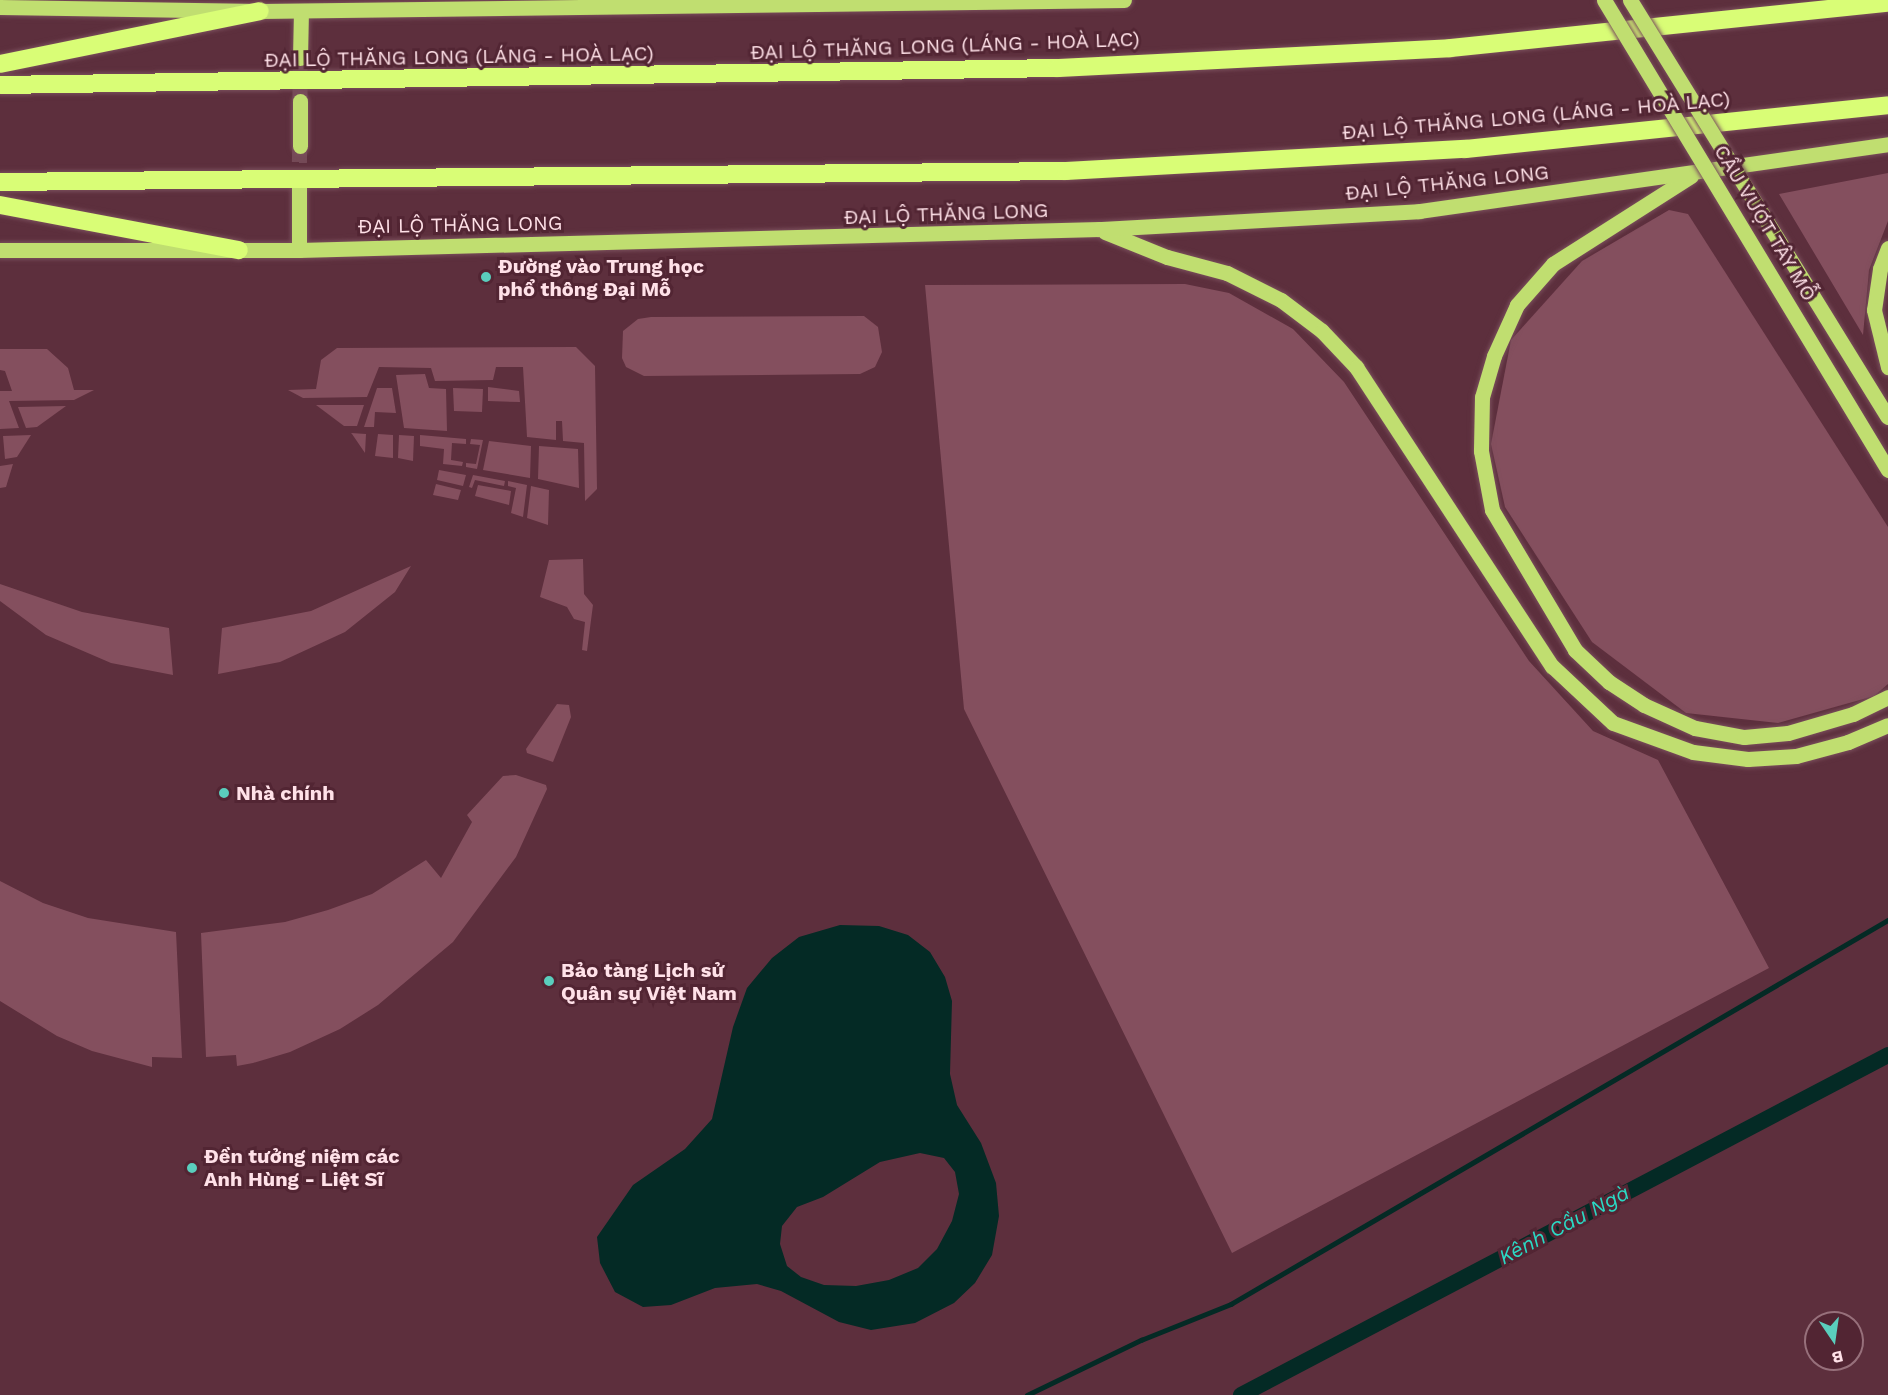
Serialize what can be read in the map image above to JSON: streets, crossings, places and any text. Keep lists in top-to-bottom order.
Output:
{
  "streets": {
    "highway": ["ĐẠI LỘ THĂNG LONG (LÁNG - HOÀ LẠC)"],
    "main road": ["ĐẠI LỘ THĂNG LONG", "CẦU VƯỢT TÂY MỖ"]
  },
  "water": ["Kênh Cầu Ngà"],
  "places": [
    "Đường vào Trung học phổ thông Đại Mỗ",
    "Nhà chính",
    "Bảo tàng Lịch sử Quân sự Việt Nam",
    "Đền tưởng niệm các Anh Hùng - Liệt Sĩ"
  ],
  "north": "bottom"
}
